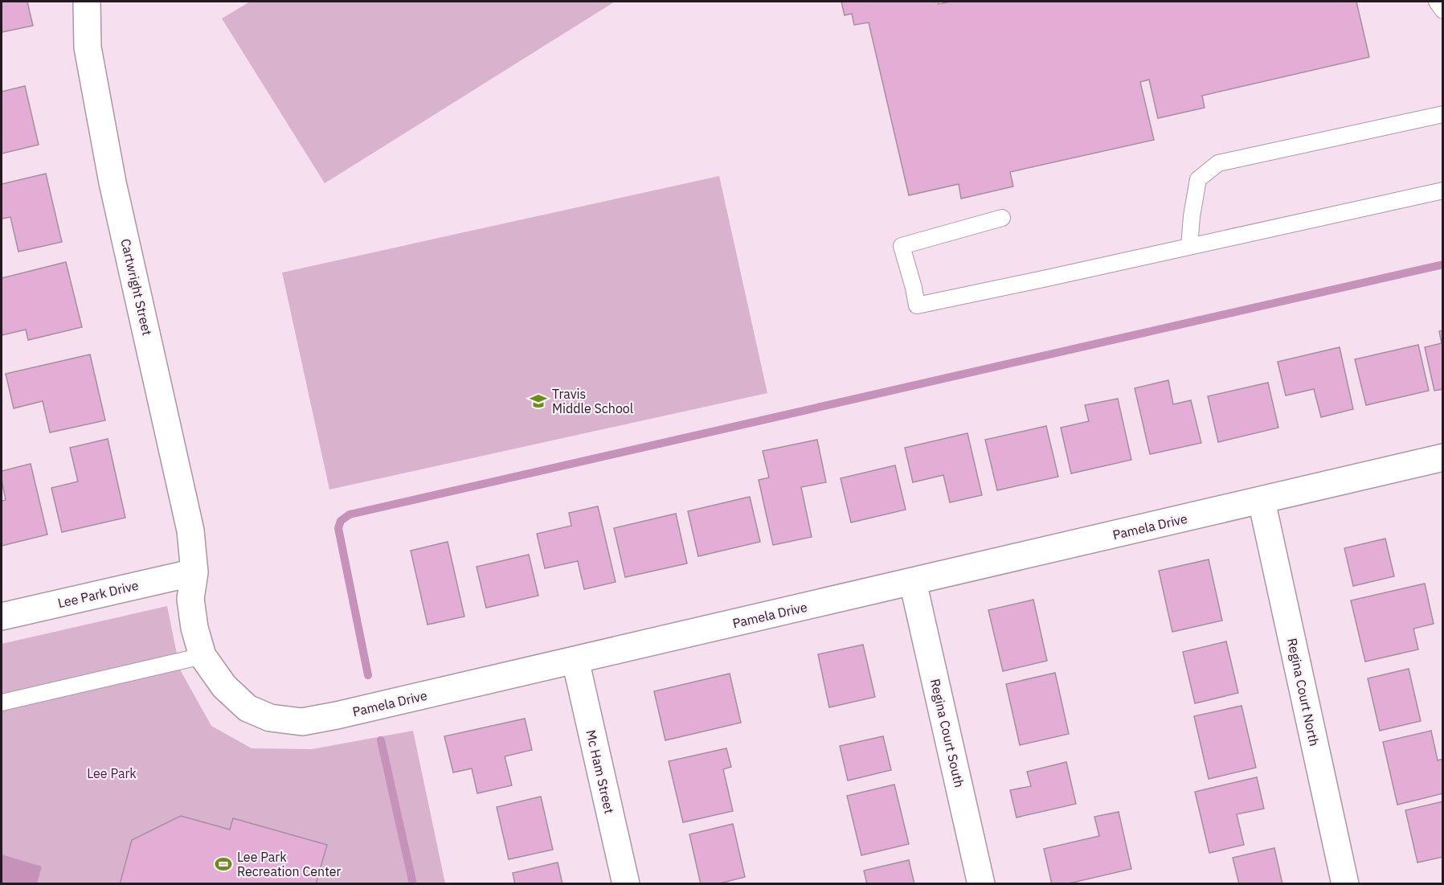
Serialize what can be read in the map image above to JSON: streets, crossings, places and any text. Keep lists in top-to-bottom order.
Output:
{
  "streets": {
    "street": [
      "Cartwright Street",
      "Pamela Drive",
      "Lee Park Drive",
      "Regina Court North",
      "Regina Court South",
      "Mc Ham Street"
    ]
  },
  "crossings": [
    ["Cartwright Street", "Pamela Drive"],
    ["Cartwright Street", "Lee Park Drive"],
    ["Pamela Drive", "Lee Park Drive"],
    ["Pamela Drive", "Regina Court North"],
    ["Pamela Drive", "Regina Court South"],
    ["Pamela Drive", "Mc Ham Street"]
  ],
  "parks": ["Lee Park"],
  "places": {
    "school or university": ["Travis Middle School"],
    "sports": ["Lee Park Recreation Center"]
  }
}
